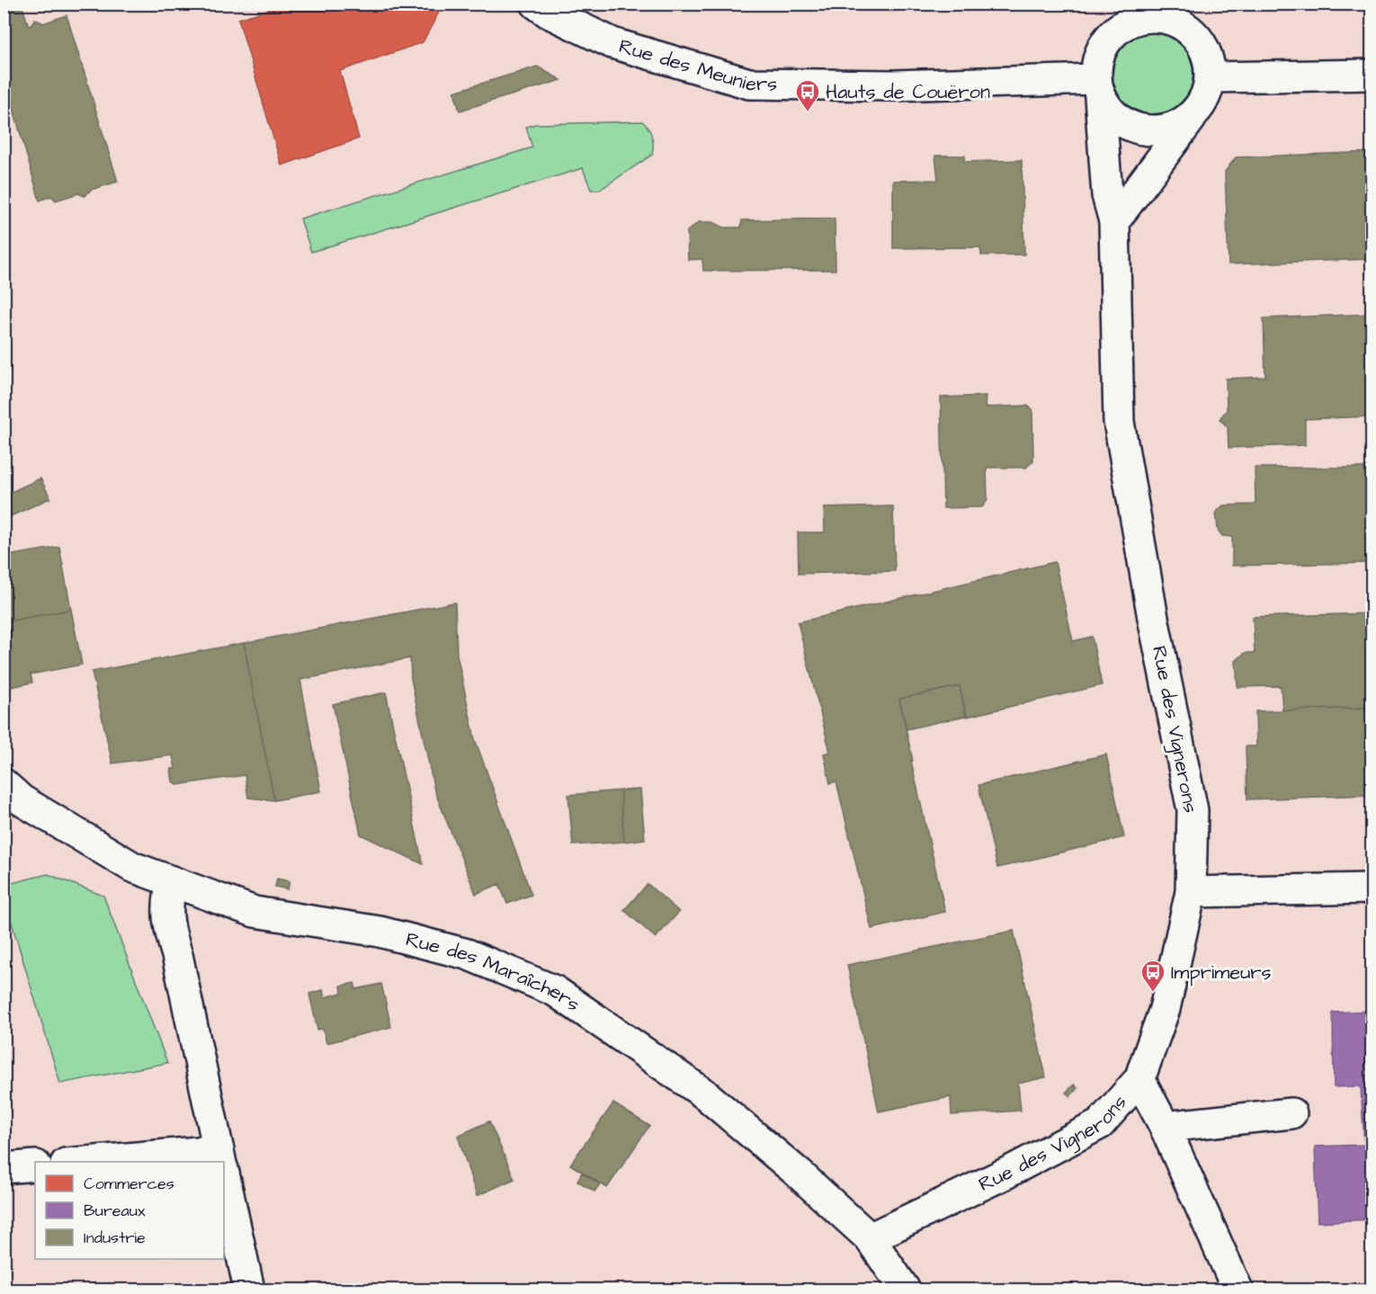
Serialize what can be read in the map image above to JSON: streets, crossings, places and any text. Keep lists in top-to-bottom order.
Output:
{
  "streets": {
    "street": ["Rue des Meuniers", "Rue des Vignerons", "Rue des Maraîchers"]
  },
  "crossings": [
    ["Rue des Meuniers", "Rue des Vignerons"],
    ["Rue des Vignerons", "Rue des Maraîchers"]
  ],
  "places": {
    "bus stop": ["Hauts de Couëron", "Imprimeurs"]
  },
  "legend": ["Commerces", "Bureaux", "Industrie"]
}
